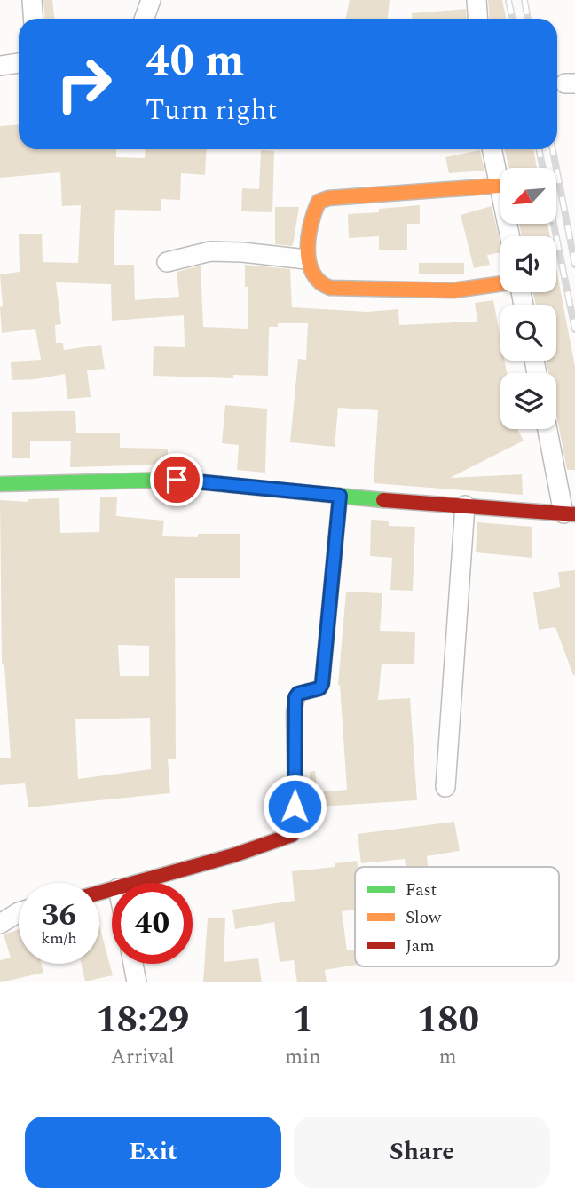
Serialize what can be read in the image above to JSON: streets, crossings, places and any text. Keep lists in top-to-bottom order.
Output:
{
  "legend": ["Fast", "Slow", "Jam"],
  "north": "bottom left",
  "page": {
    "turn": ["40 m", "Turn right"],
    "speed": "36 km/h",
    "limit": "40",
    "eta": [
      "18:29",
      "Arrival",
      "1",
      "min",
      "180",
      "m"
    ],
    "buttons": ["Exit", "Share"]
  }
}
